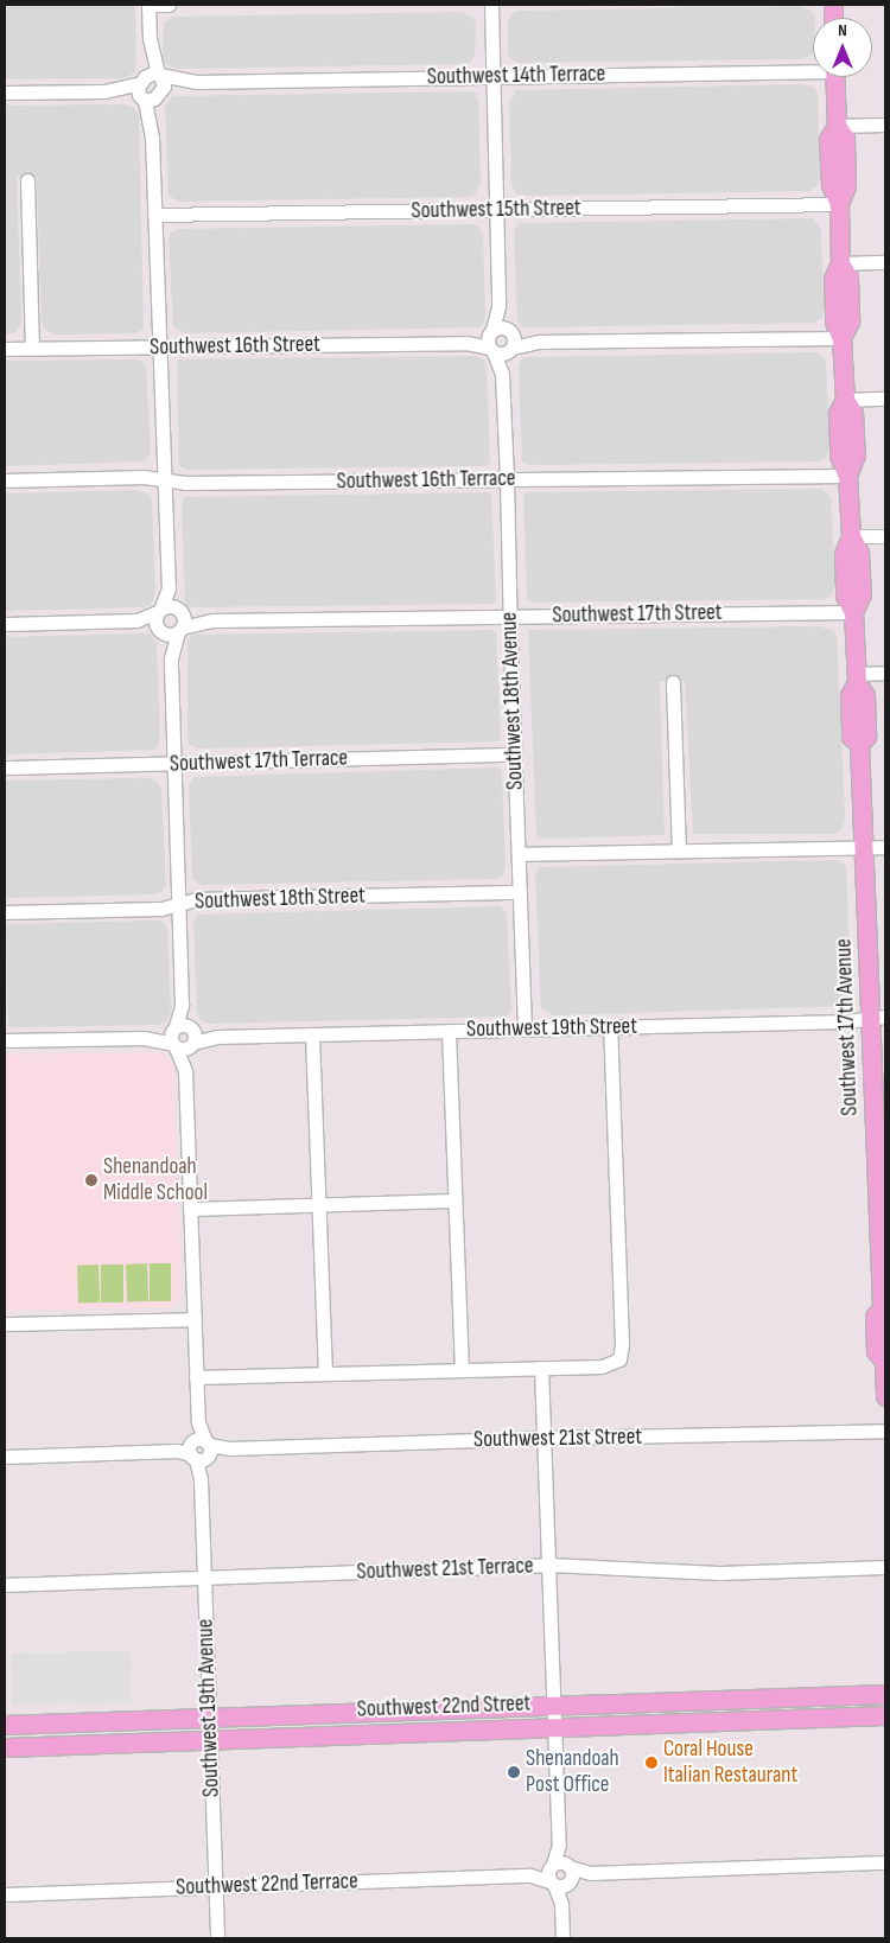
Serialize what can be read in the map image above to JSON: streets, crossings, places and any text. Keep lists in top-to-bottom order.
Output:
{
  "streets": {
    "main road": ["Southwest 17th Avenue", "Southwest 22nd Street"],
    "street": [
      "Southwest 14th Terrace",
      "Southwest 15th Street",
      "Southwest 16th Street",
      "Southwest 16th Terrace",
      "Southwest 17th Street",
      "Southwest 18th Avenue",
      "Southwest 17th Terrace",
      "Southwest 18th Street",
      "Southwest 19th Street",
      "Southwest 21st Street",
      "Southwest 21st Terrace",
      "Southwest 19th Avenue",
      "Southwest 22nd Terrace"
    ]
  },
  "crossings": [
    ["Southwest 14th Terrace", "Southwest 18th Avenue"],
    ["Southwest 15th Street", "Southwest 18th Avenue"],
    ["Southwest 15th Street", "Southwest 17th Avenue"],
    ["Southwest 16th Street", "Southwest 18th Avenue"],
    ["Southwest 16th Street", "Southwest 17th Avenue"],
    ["Southwest 16th Terrace", "Southwest 18th Avenue"],
    ["Southwest 16th Terrace", "Southwest 17th Avenue"],
    ["Southwest 17th Street", "Southwest 18th Avenue"],
    ["Southwest 17th Street", "Southwest 17th Avenue"],
    ["Southwest 17th Street", "Southwest 19th Avenue"],
    ["Southwest 18th Avenue", "Southwest 17th Terrace"],
    ["Southwest 18th Avenue", "Southwest 18th Street"],
    ["Southwest 18th Avenue", "Southwest 19th Street"],
    ["Southwest 17th Terrace", "Southwest 19th Avenue"],
    ["Southwest 18th Street", "Southwest 19th Avenue"],
    ["Southwest 17th Avenue", "Southwest 19th Street"],
    ["Southwest 19th Street", "Southwest 19th Avenue"],
    ["Southwest 21st Street", "Southwest 19th Avenue"],
    ["Southwest 21st Terrace", "Southwest 19th Avenue"],
    ["Southwest 22nd Street", "Southwest 19th Avenue"],
    ["Southwest 19th Avenue", "Southwest 22nd Terrace"]
  ],
  "places": ["Shenandoah Middle School", "Coral House Italian Restaurant", "Shenandoah Post Office"],
  "north": "top"
}
